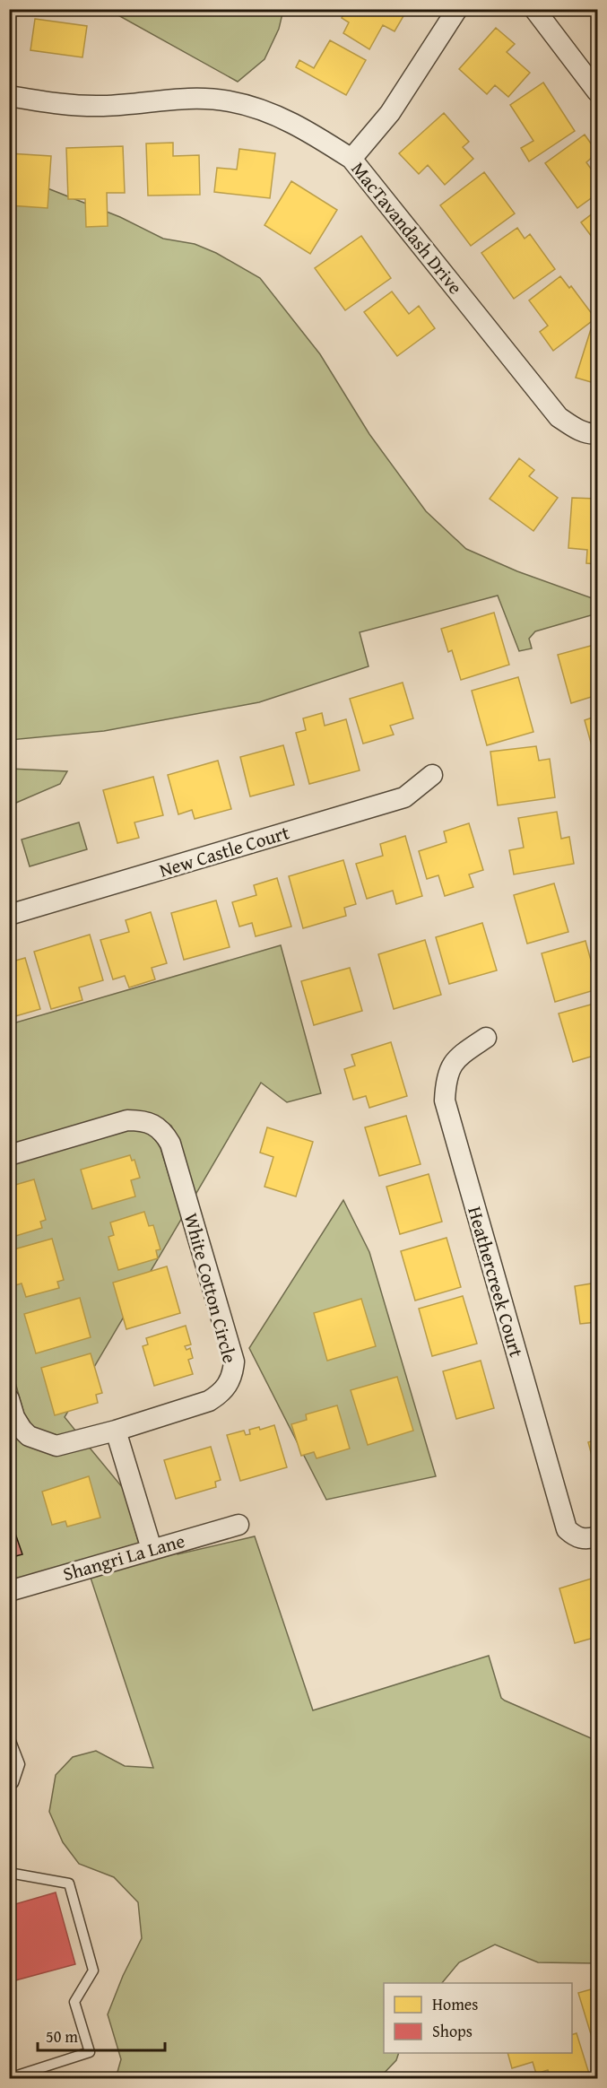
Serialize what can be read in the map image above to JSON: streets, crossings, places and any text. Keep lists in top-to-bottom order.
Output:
{
  "streets": {
    "street": [
      "MacTavandash Drive",
      "New Castle Court",
      "Heathercreek Court",
      "White Cotton Circle",
      "Shangri La Lane"
    ]
  },
  "legend": ["Homes", "Shops"],
  "scale_bar": "50 m"
}
